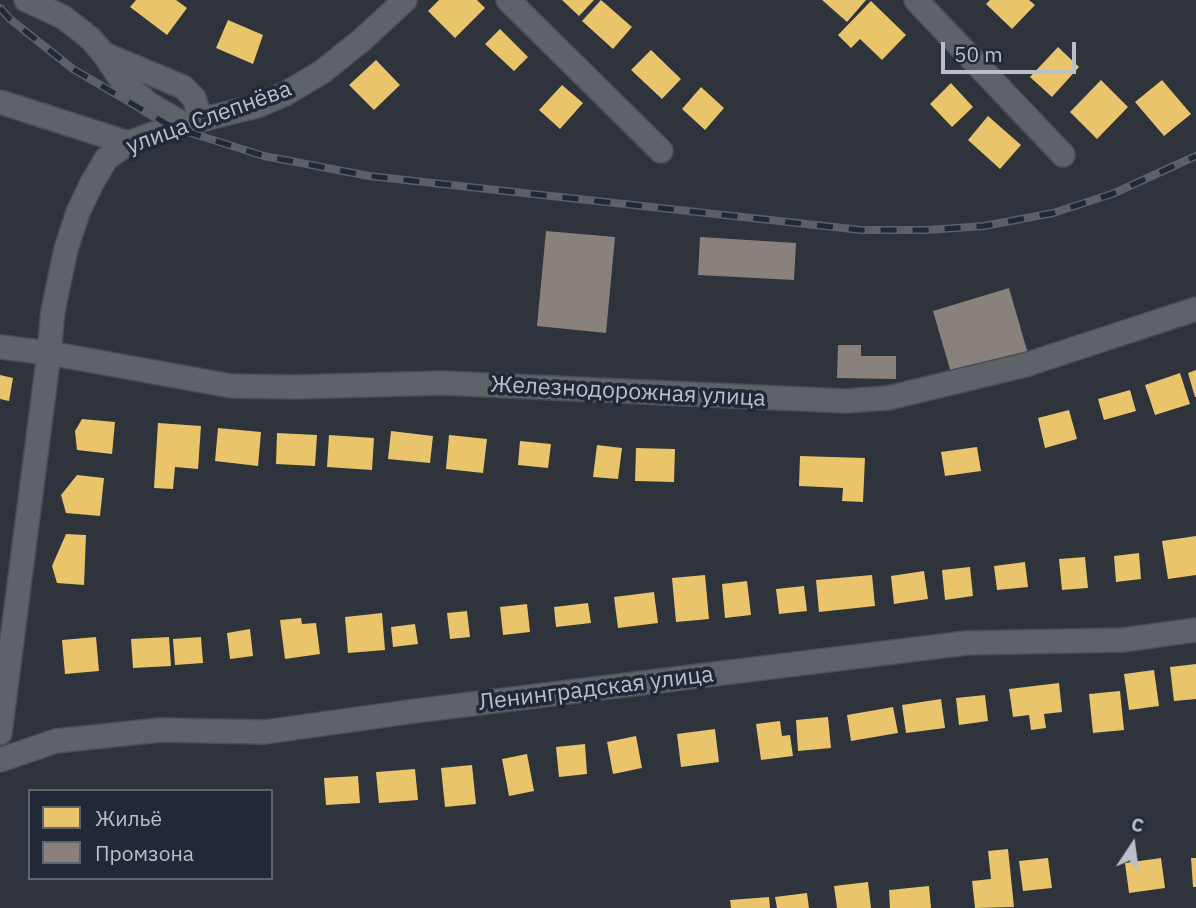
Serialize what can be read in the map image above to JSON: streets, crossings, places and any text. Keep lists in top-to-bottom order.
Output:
{
  "streets": {
    "street": ["улица Слепнёва", "Железнодорожная улица", "Ленинградская улица"]
  },
  "crossings": [
    ["улица Слепнёва", "Железнодорожная улица"]
  ],
  "legend": ["Жильё", "Промзона"],
  "scale_bar": "50 m",
  "north": "top"
}
